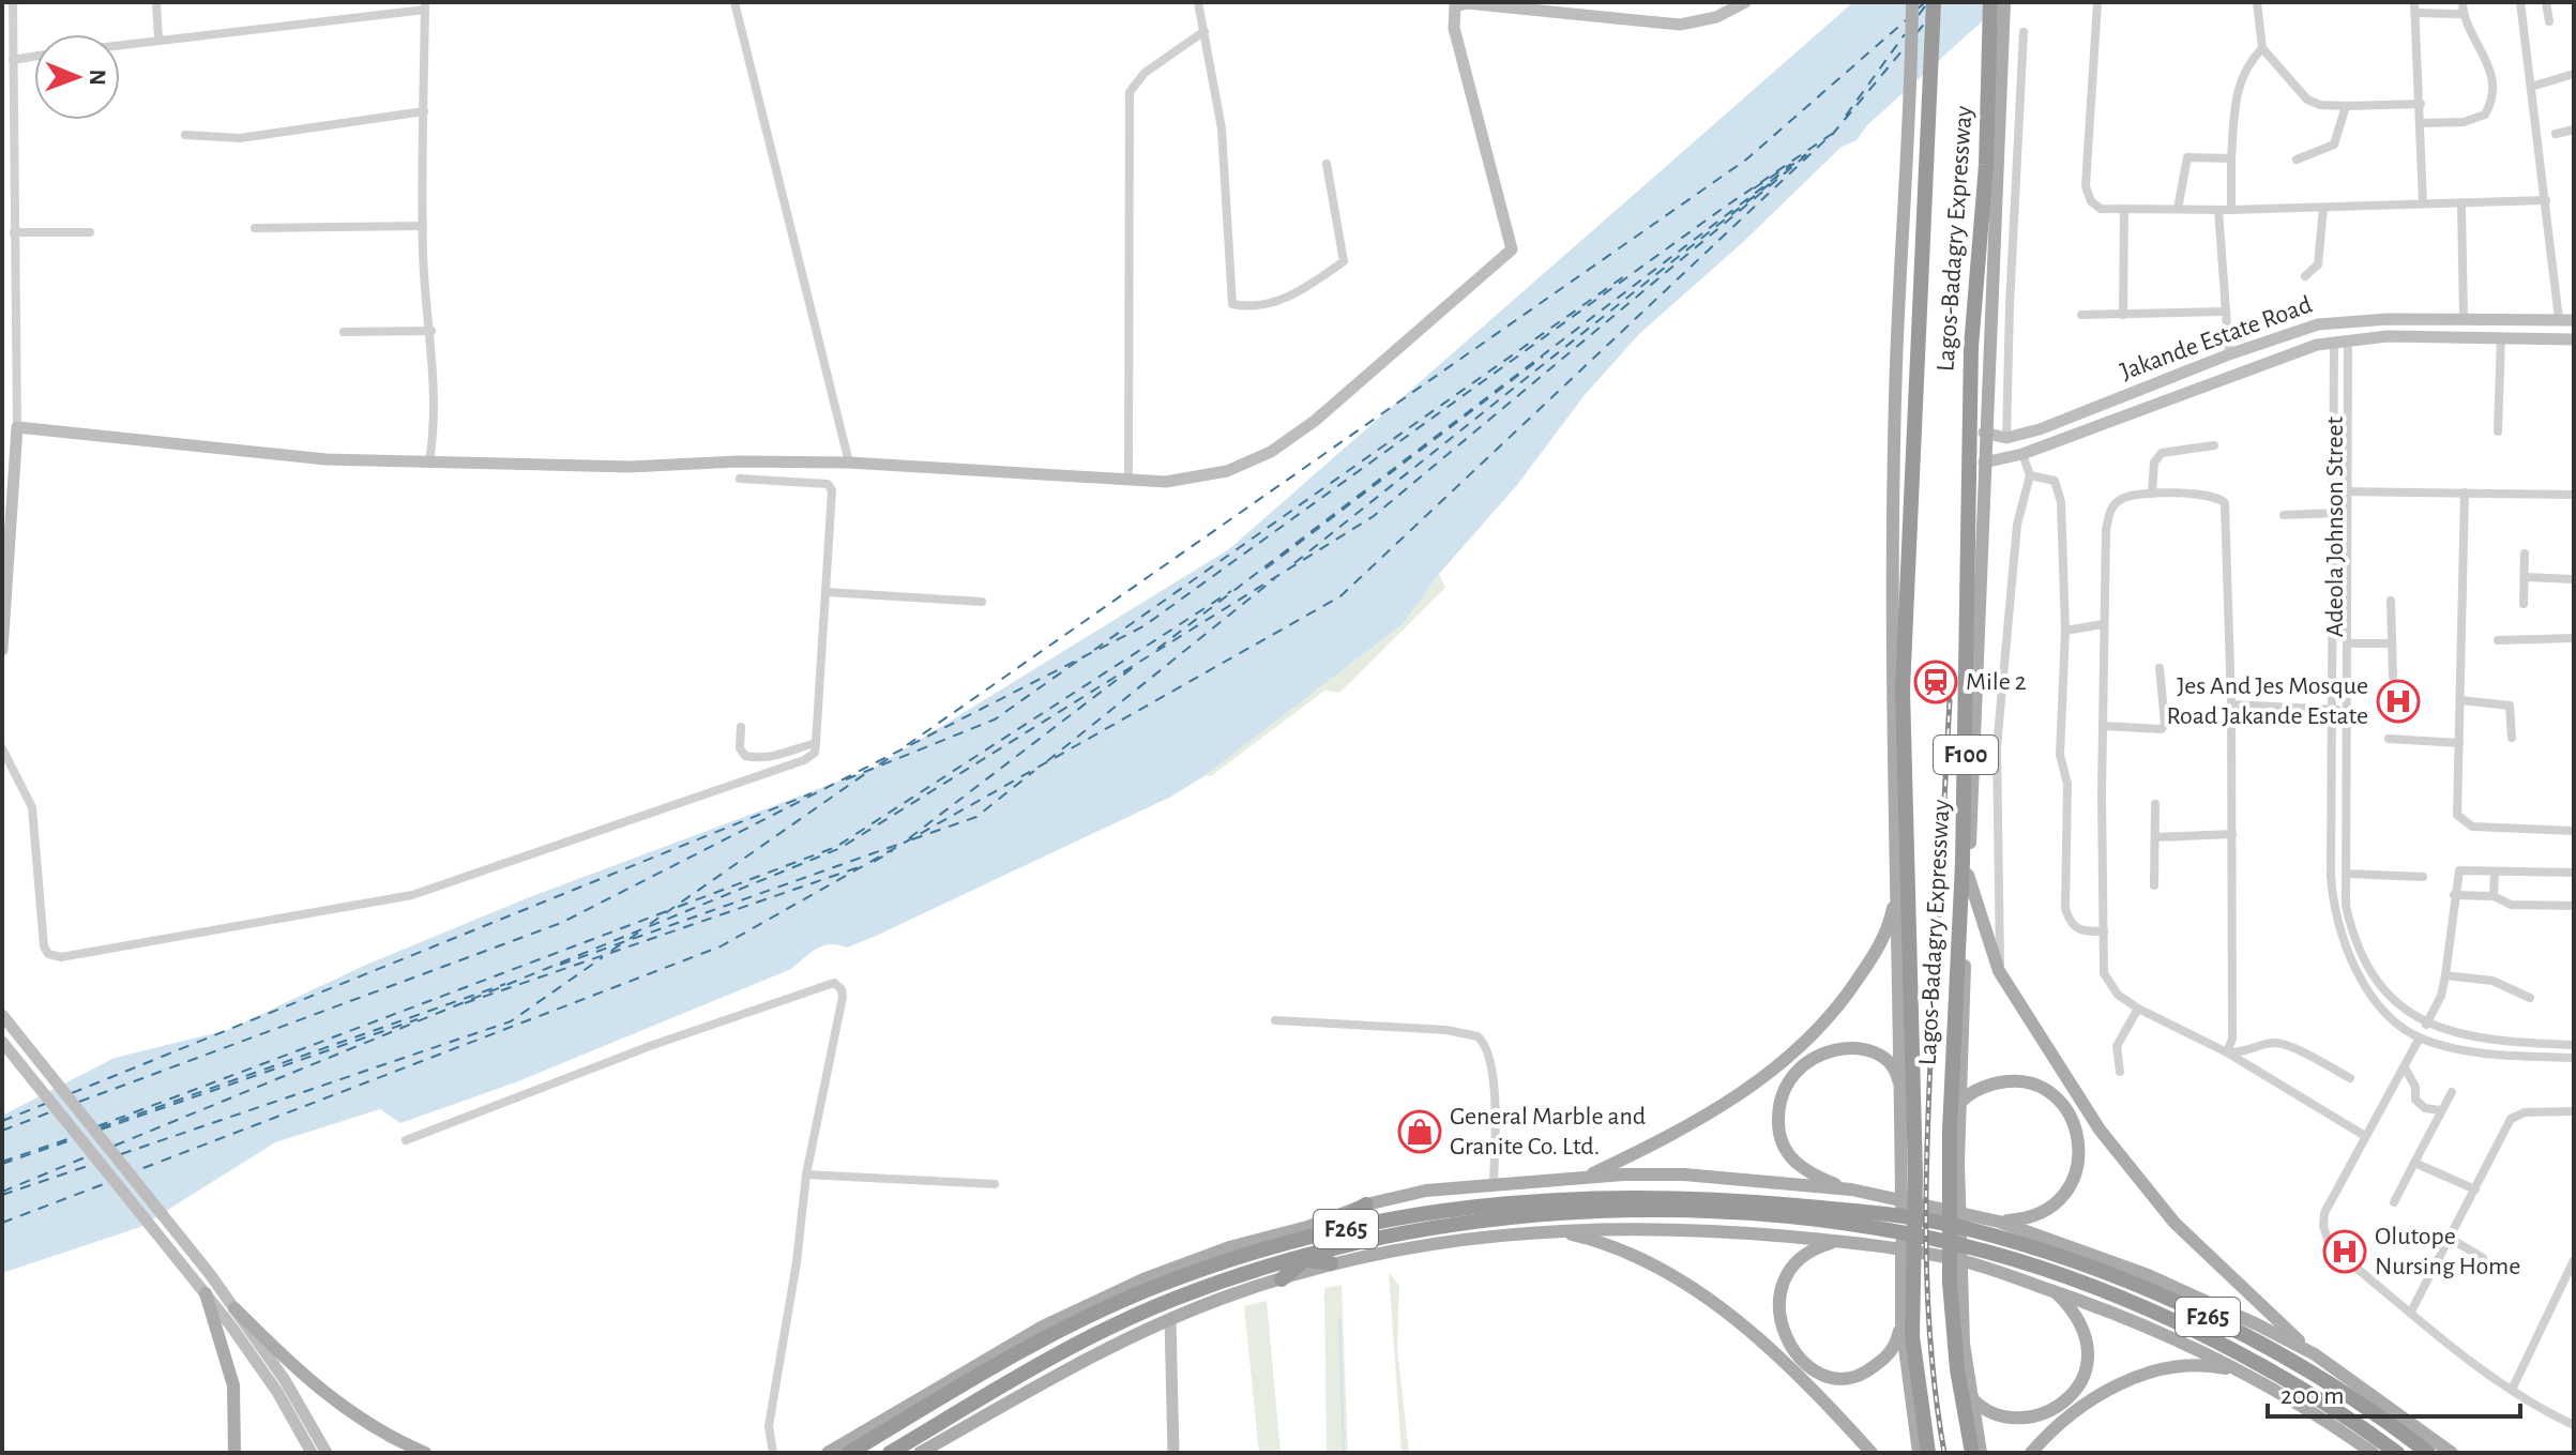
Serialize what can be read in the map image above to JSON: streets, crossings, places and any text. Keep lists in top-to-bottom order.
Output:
{
  "streets": {
    "highway": ["Lagos-Badagry Expressway", "F100", "F265"],
    "main road": ["Jakande Estate Road"],
    "street": ["Adeola Johnson Street"]
  },
  "places": {
    "station": ["Mile 2"],
    "hospital": ["Jes And Jes Mosque Road Jakande Estate", "Olutope Nursing Home"],
    "shop": ["General Marble and Granite Co. Ltd."]
  },
  "scale_bar": "200 m",
  "north": "right"
}
